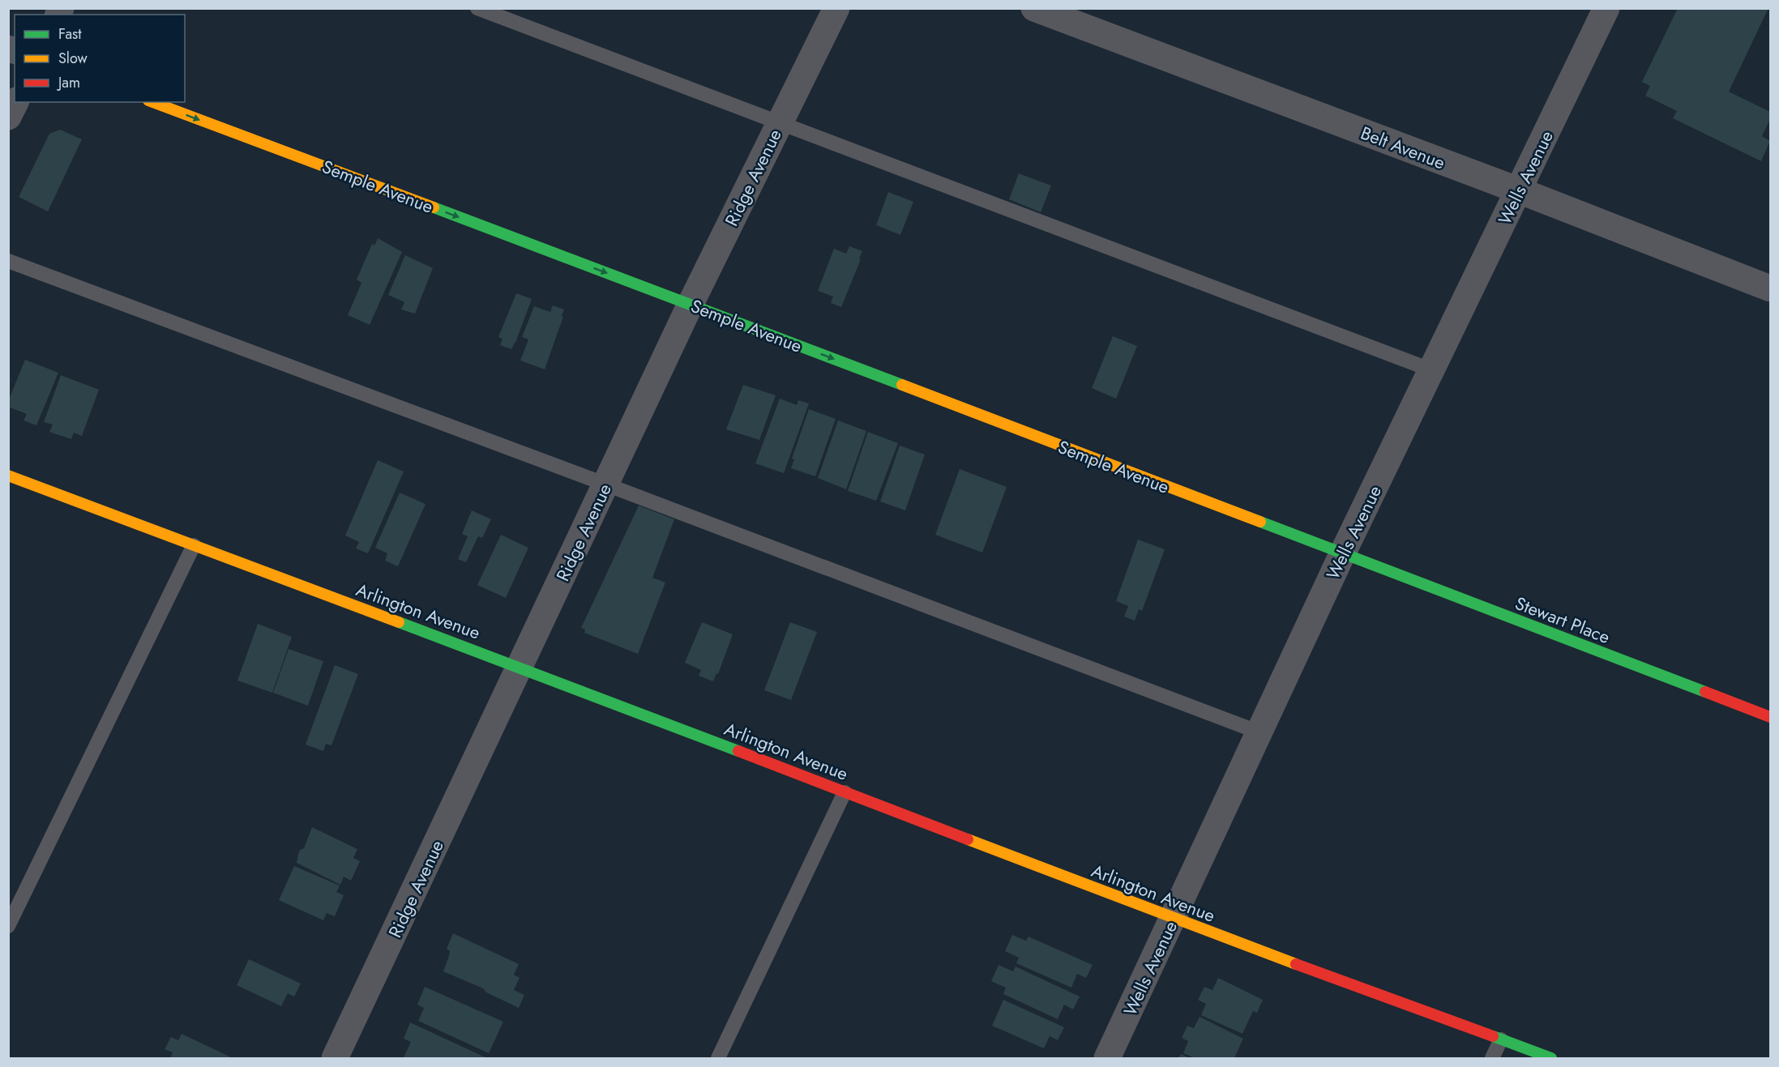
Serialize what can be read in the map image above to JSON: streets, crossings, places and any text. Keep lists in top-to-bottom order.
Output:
{
  "streets": {
    "street": [
      "Belt Avenue",
      "Ridge Avenue",
      "Wells Avenue",
      "Semple Avenue",
      "Arlington Avenue",
      "Stewart Place"
    ]
  },
  "crossings": [
    ["Belt Avenue", "Wells Avenue"],
    ["Ridge Avenue", "Semple Avenue"],
    ["Ridge Avenue", "Arlington Avenue"],
    ["Wells Avenue", "Semple Avenue"],
    ["Wells Avenue", "Arlington Avenue"],
    ["Wells Avenue", "Stewart Place"],
    ["Semple Avenue", "Stewart Place"]
  ],
  "one_way": ["Semple Avenue"],
  "legend": ["Fast", "Slow", "Jam"]
}
